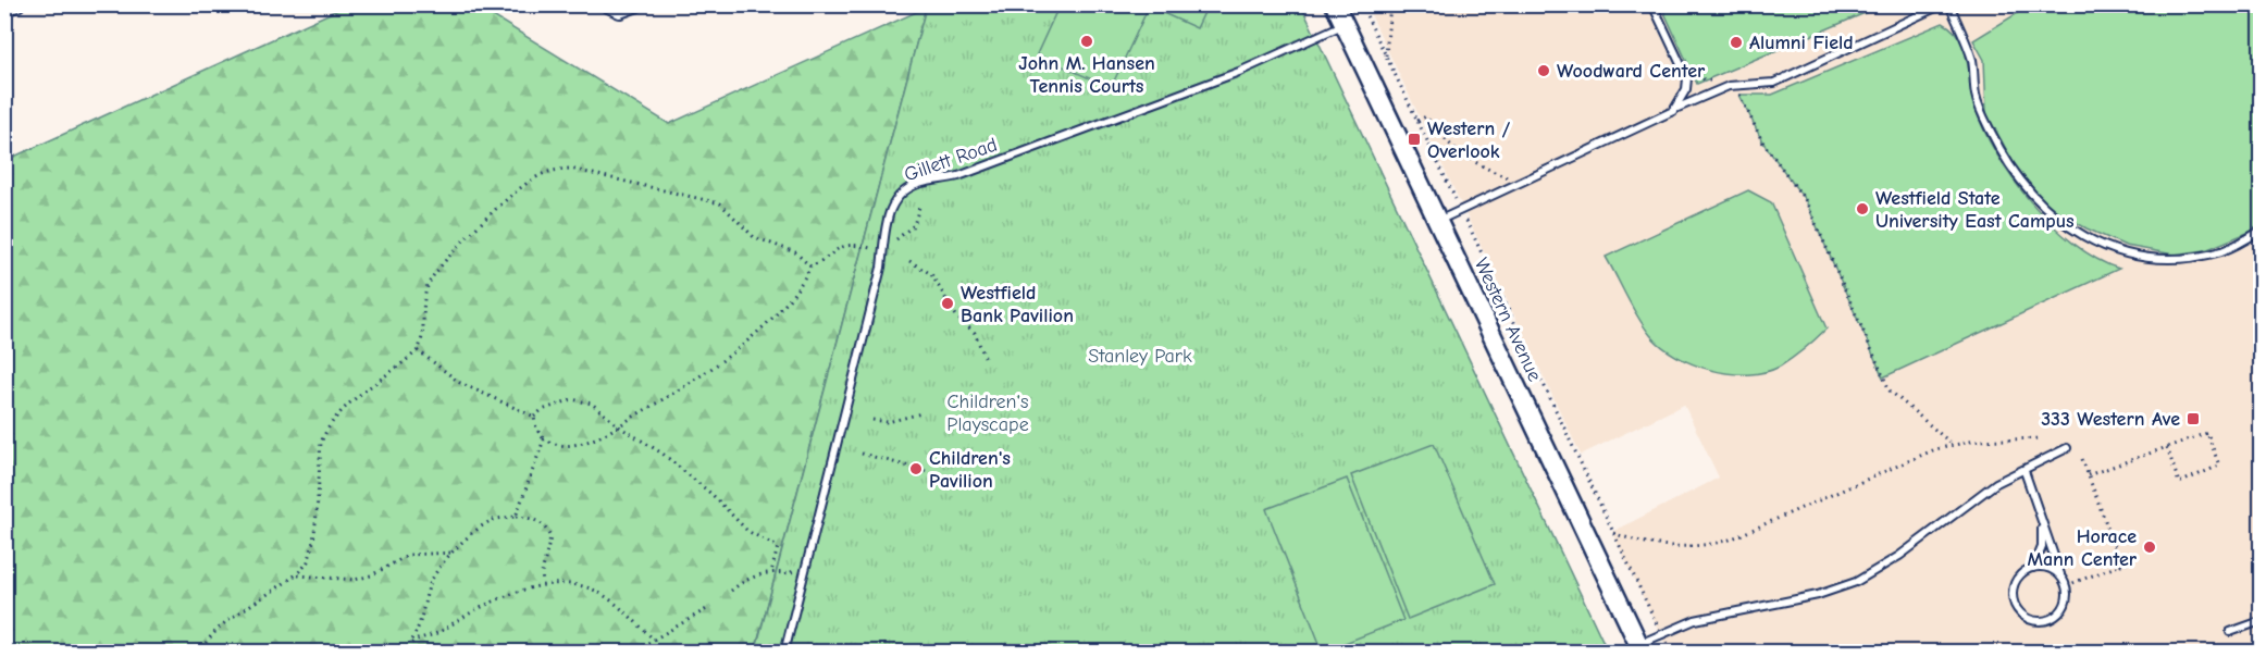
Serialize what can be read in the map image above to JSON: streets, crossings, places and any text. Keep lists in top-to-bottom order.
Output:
{
  "streets": {
    "main road": ["Western Avenue"],
    "lane": ["Gillett Road"]
  },
  "crossings": [
    ["Gillett Road", "Western Avenue"]
  ],
  "parks": ["Stanley Park", "Children's Playscape"],
  "places": {
    "other": [
      "John M. Hansen Tennis Courts",
      "Alumni Field",
      "Woodward Center",
      "Westfield State University East Campus",
      "Westfield Bank Pavilion",
      "Children's Pavilion",
      "Horace Mann Center"
    ],
    "transit": ["Western / Overlook", "333 Western Ave"]
  }
}
